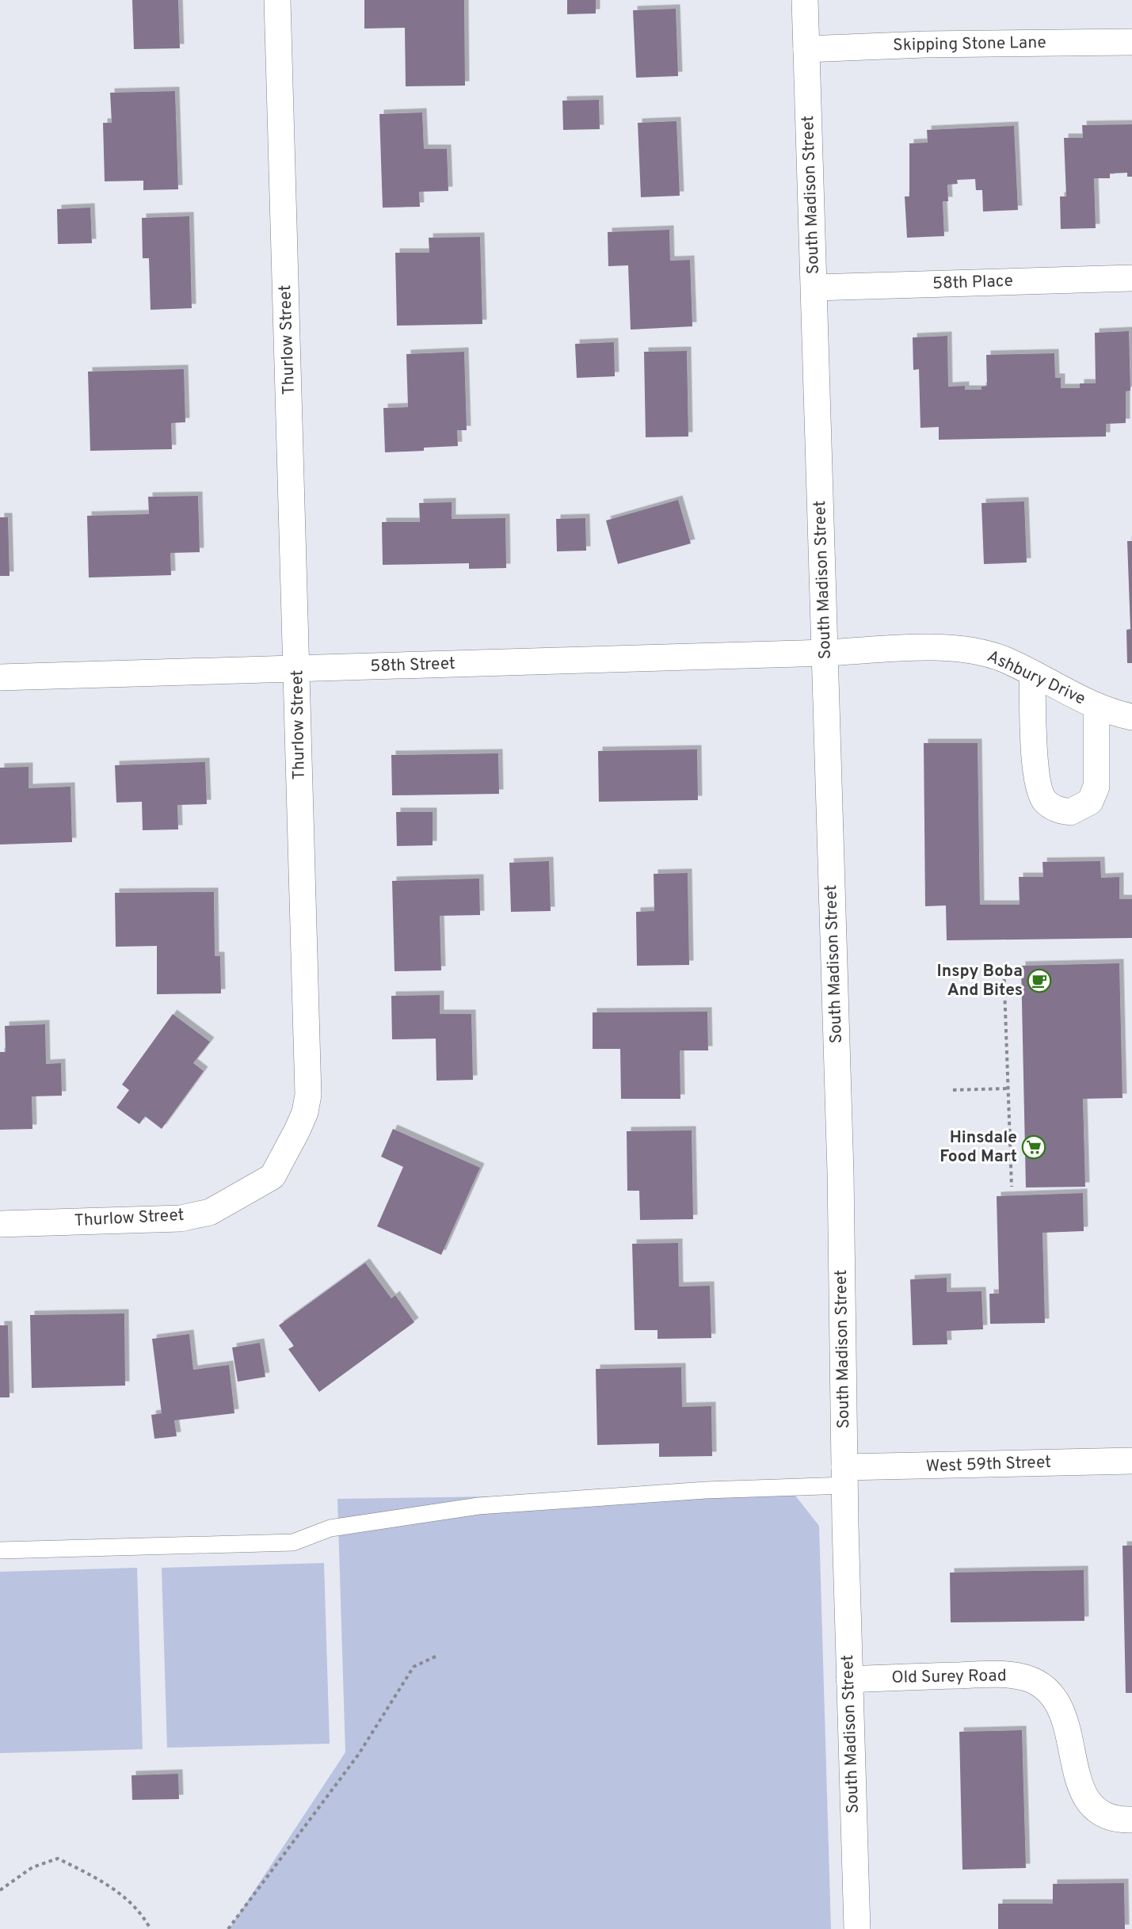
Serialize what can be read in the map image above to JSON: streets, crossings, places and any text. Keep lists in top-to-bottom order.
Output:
{
  "streets": {
    "street": [
      "Skipping Stone Lane",
      "South Madison Street",
      "58th Place",
      "Thurlow Street",
      "58th Street",
      "Ashbury Drive",
      "West 59th Street",
      "Old Surey Road"
    ]
  },
  "crossings": [
    ["Skipping Stone Lane", "South Madison Street"],
    ["South Madison Street", "58th Place"],
    ["South Madison Street", "58th Street"],
    ["South Madison Street", "Ashbury Drive"],
    ["South Madison Street", "West 59th Street"],
    ["South Madison Street", "Old Surey Road"],
    ["Thurlow Street", "58th Street"],
    ["58th Street", "Ashbury Drive"]
  ],
  "places": {
    "cafe": ["Inspy Boba And Bites"],
    "supermarket": ["Hinsdale Food Mart"]
  }
}
